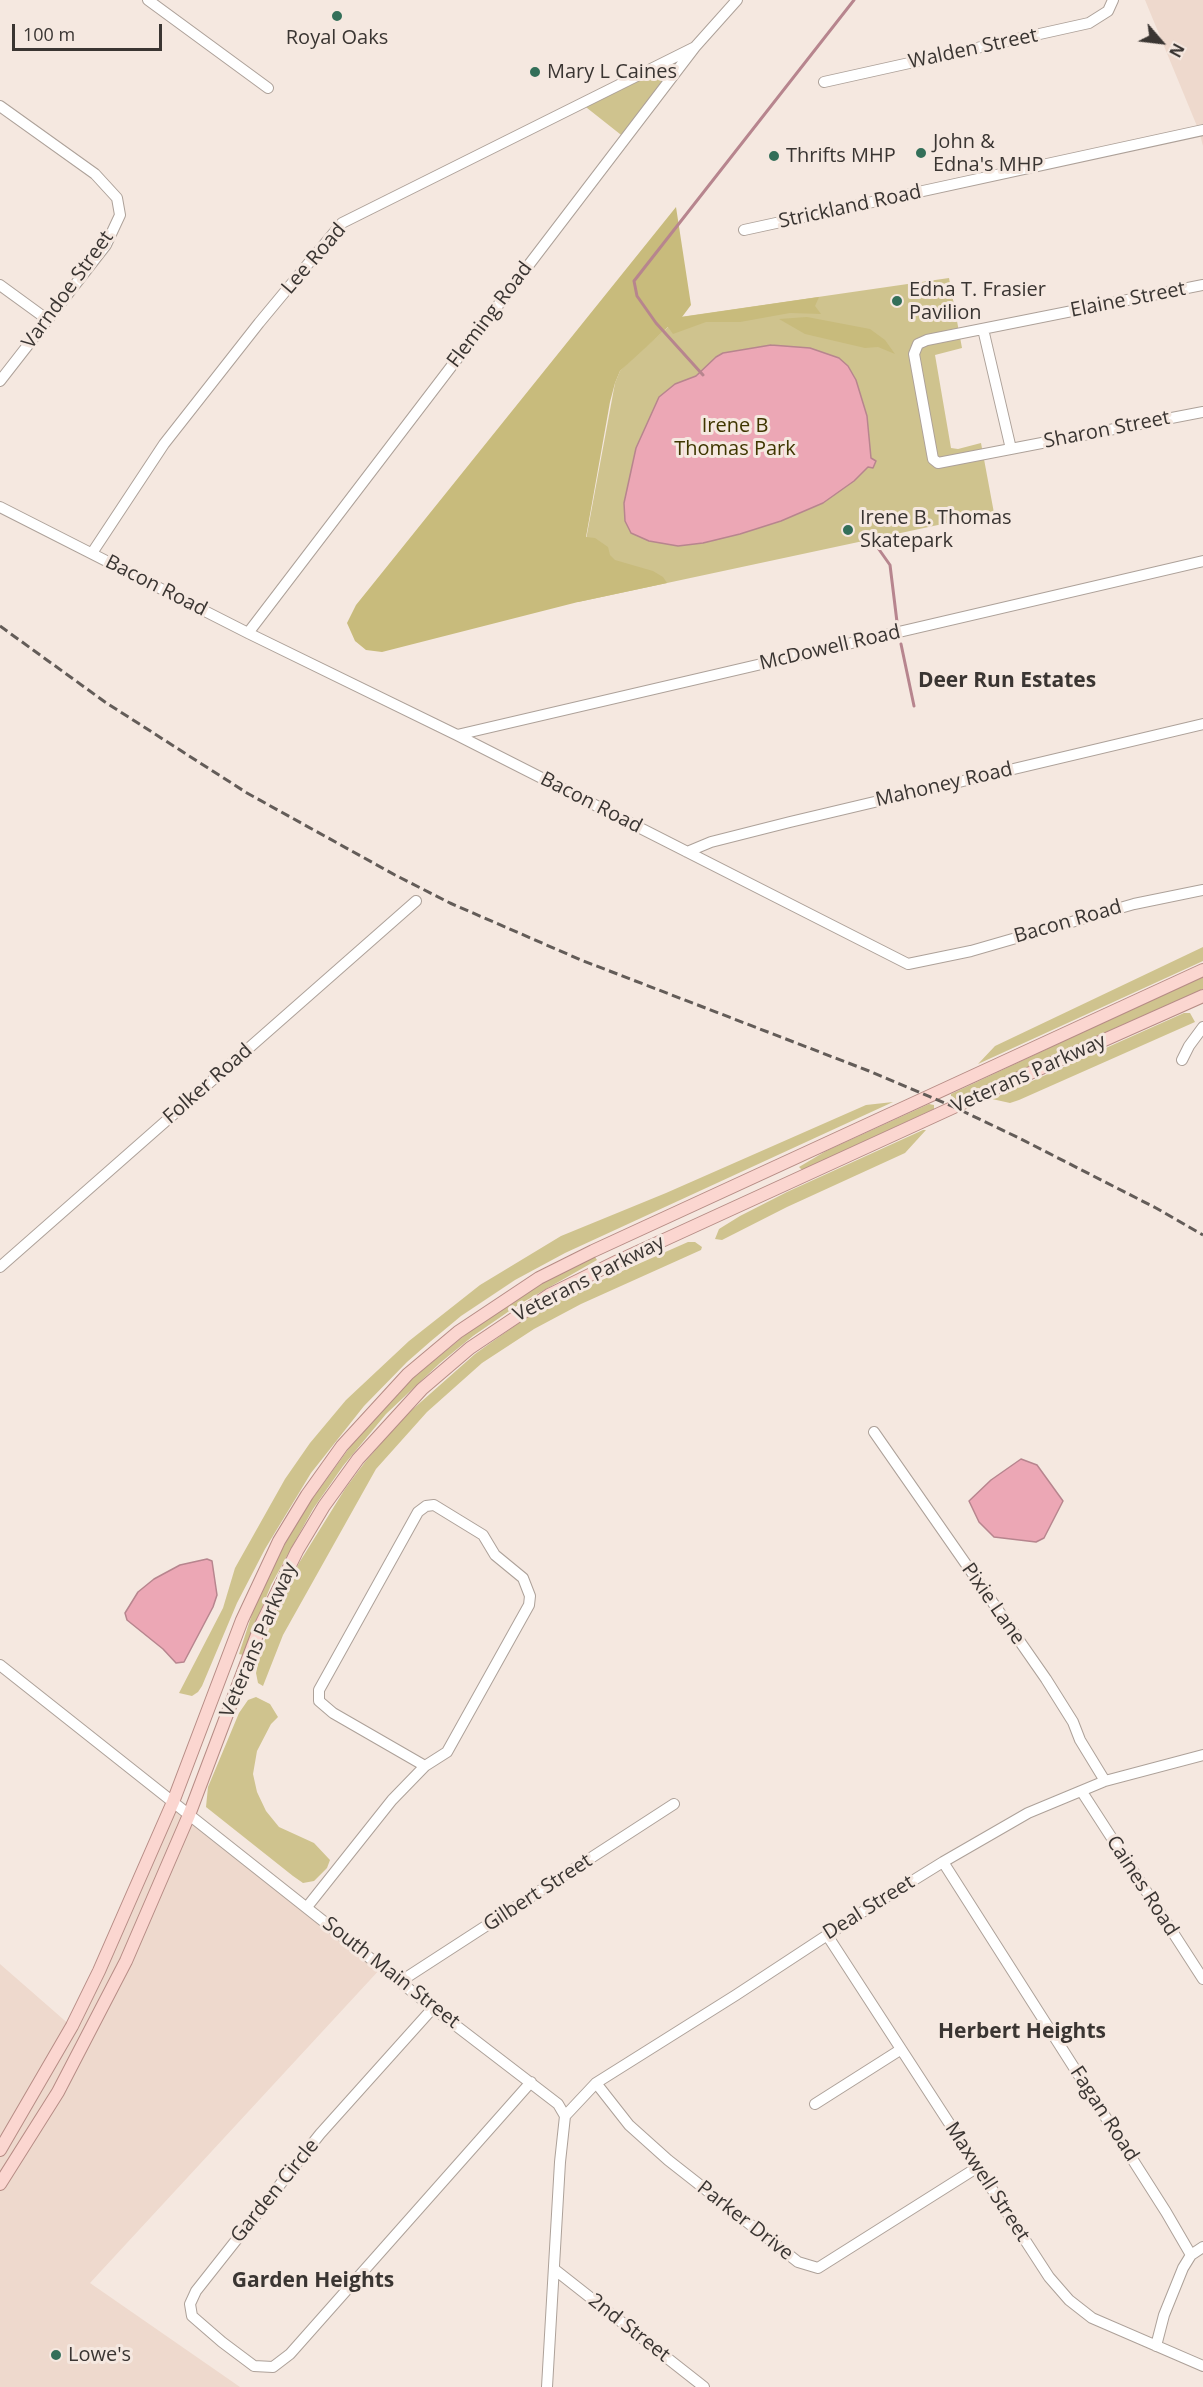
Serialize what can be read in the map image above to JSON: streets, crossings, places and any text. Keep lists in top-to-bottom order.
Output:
{
  "streets": {
    "main road": ["Veterans Parkway"],
    "street": [
      "Walden Street",
      "Strickland Road",
      "Lee Road",
      "Varndoe Street",
      "Elaine Street",
      "Fleming Road",
      "Sharon Street",
      "Bacon Road",
      "McDowell Road",
      "Mahoney Road",
      "Folker Road",
      "Pixie Lane",
      "Caines Road",
      "Gilbert Street",
      "Deal Street",
      "South Main Street",
      "Fagan Road",
      "Maxwell Street",
      "Garden Circle",
      "Parker Drive",
      "2nd Street"
    ]
  },
  "crossings": [
    ["Lee Road", "Fleming Road"],
    ["Lee Road", "Bacon Road"],
    ["Elaine Street", "Sharon Street"],
    ["Fleming Road", "Bacon Road"],
    ["Bacon Road", "McDowell Road"],
    ["Bacon Road", "Mahoney Road"],
    ["Veterans Parkway", "South Main Street"],
    ["Pixie Lane", "Deal Street"],
    ["Caines Road", "Deal Street"],
    ["Gilbert Street", "South Main Street"],
    ["Deal Street", "South Main Street"],
    ["Deal Street", "Fagan Road"],
    ["Deal Street", "Maxwell Street"],
    ["Deal Street", "Parker Drive"],
    ["South Main Street", "Garden Circle"],
    ["Maxwell Street", "Parker Drive"]
  ],
  "districts": ["Deer Run Estates", "Herbert Heights", "Garden Heights"],
  "parks": ["Irene B Thomas Park"],
  "places": [
    "Royal Oaks",
    "Mary L Caines",
    "John & Edna's MHP",
    "Thrifts MHP",
    "Edna T. Frasier Pavilion",
    "Irene B. Thomas Skatepark",
    "Lowe's"
  ],
  "scale_bar": "100 m",
  "north": "bottom right"
}
